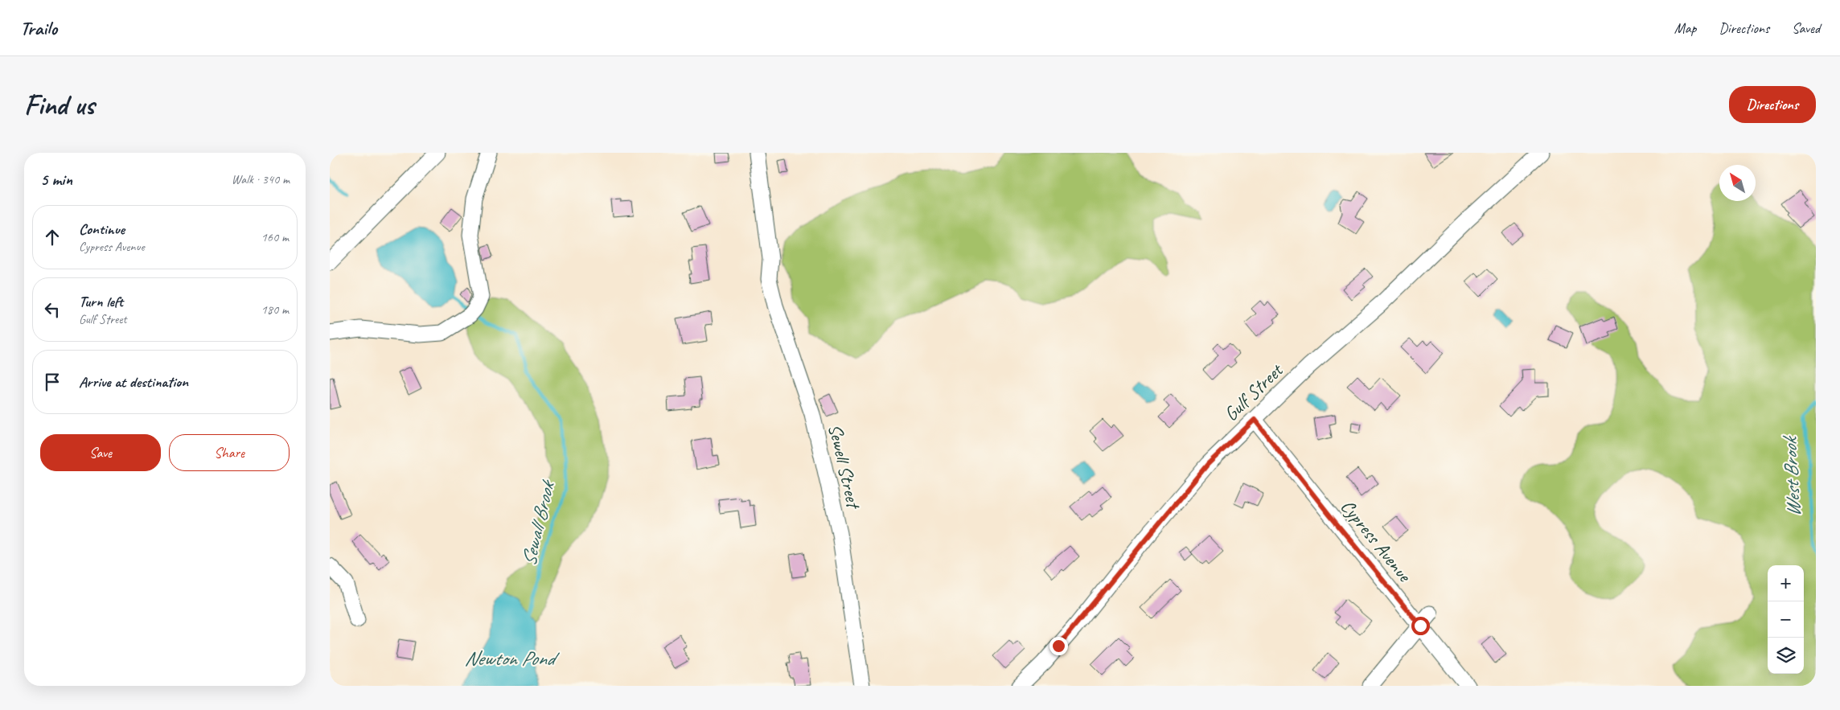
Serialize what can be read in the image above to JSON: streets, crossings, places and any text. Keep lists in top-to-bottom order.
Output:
{
  "streets": {
    "street": ["Gulf Street", "Sewell Street", "Cypress Avenue"]
  },
  "crossings": [
    ["Gulf Street", "Cypress Avenue"]
  ],
  "water": ["West Brook", "Sewall Brook", "Newton Pond"],
  "north": "top left",
  "page": {
    "header": "Trailo",
    "nav": ["Map", "Directions", "Saved"],
    "buttons": [
      "Directions",
      ["Save", "Share"]
    ],
    "title": "Find us",
    "heading": ["5 min", "Walk · 340 m"],
    "list": [
      ["Continue", "Cypress Avenue", "160 m"],
      ["Turn left", "Gulf Street", "180 m"],
      "Arrive at destination"
    ],
    "map_buttons": ["+", "−"]
  }
}
